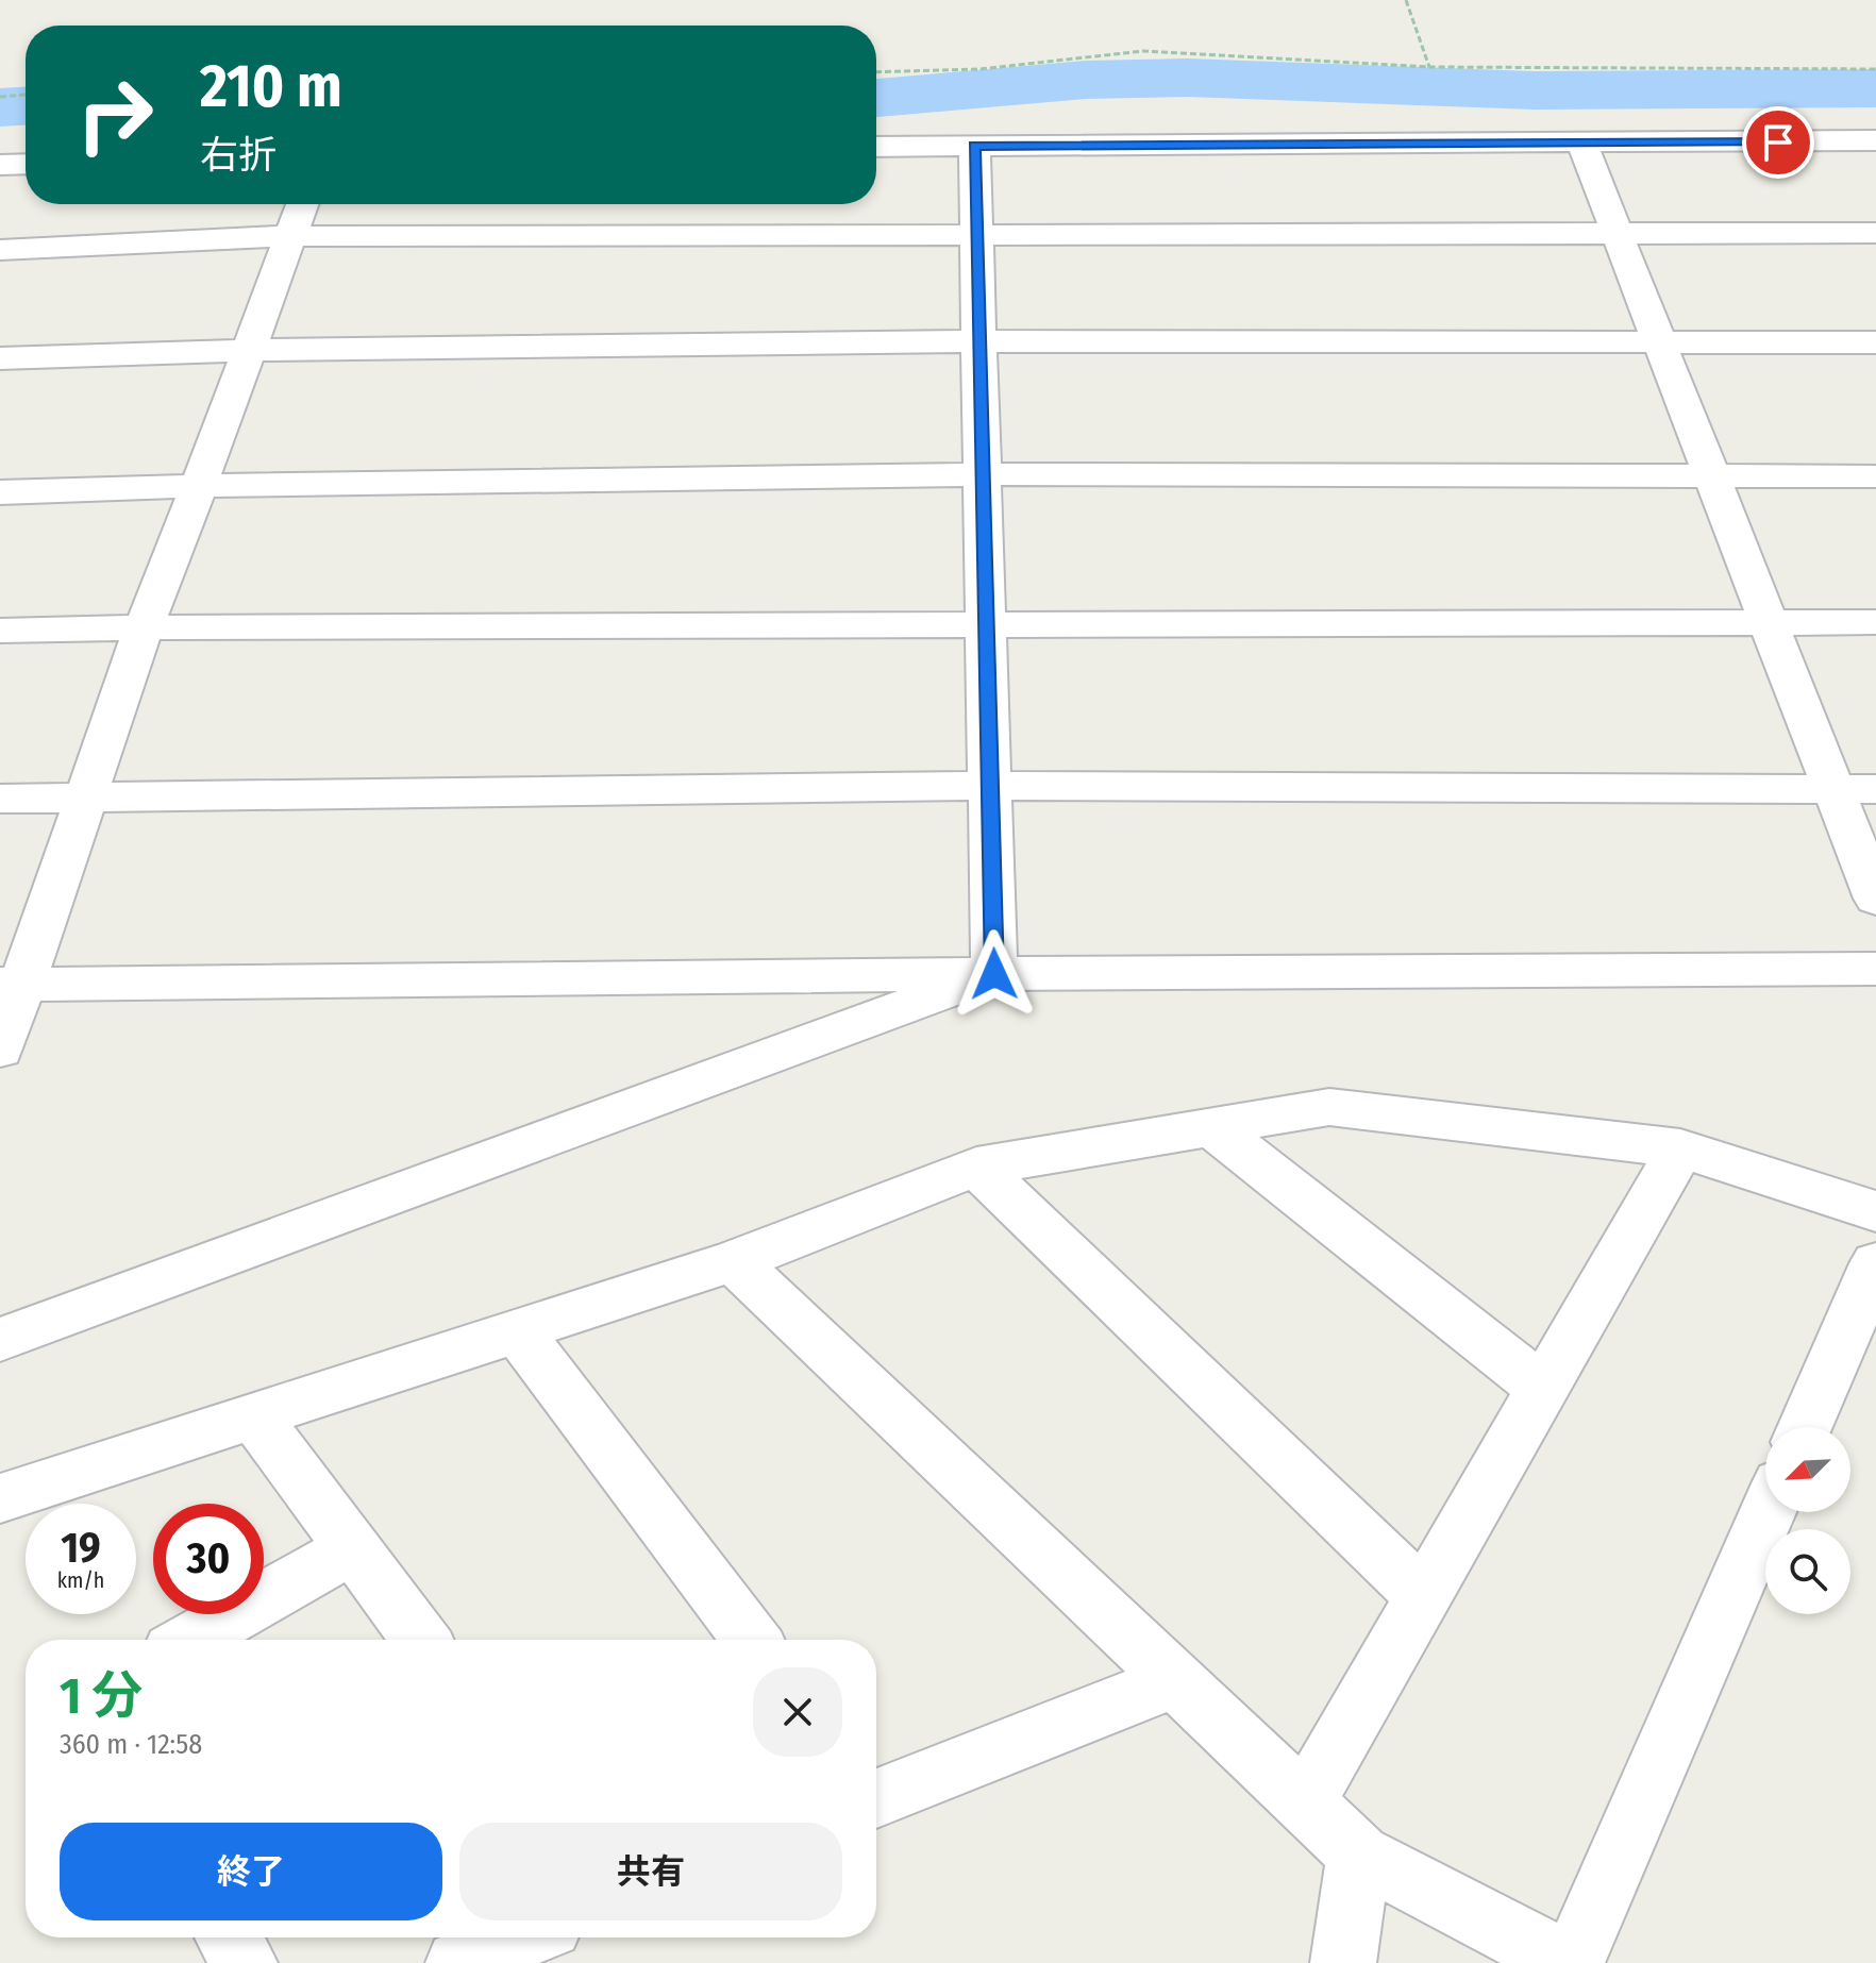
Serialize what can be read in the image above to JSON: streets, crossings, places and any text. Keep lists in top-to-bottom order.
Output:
{
  "north": "bottom left",
  "page": {
    "turn": ["210 m", "右折"],
    "speed": "19 km/h",
    "limit": "30",
    "heading": ["1 分", "360 m · 12:58"],
    "buttons": ["終了", "共有"]
  }
}
